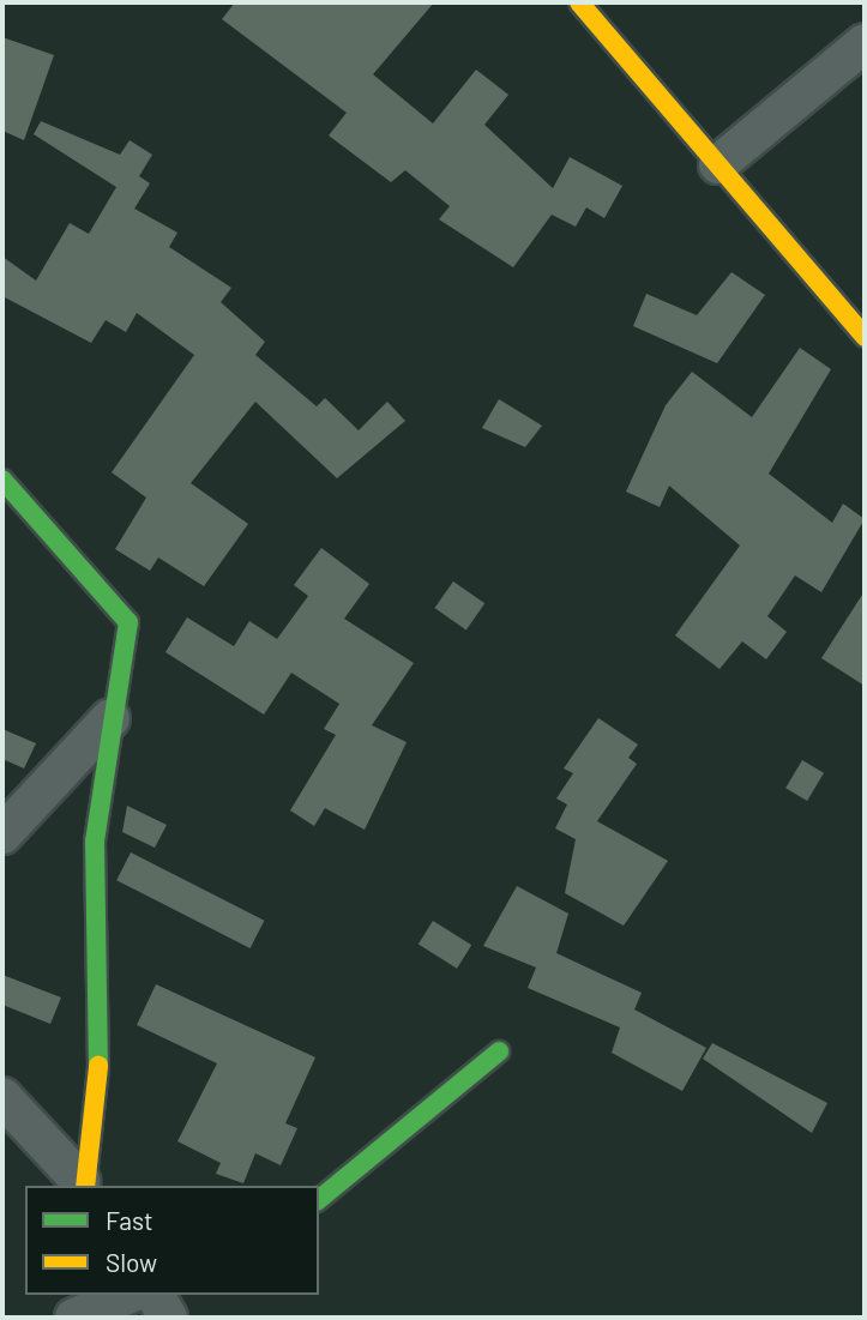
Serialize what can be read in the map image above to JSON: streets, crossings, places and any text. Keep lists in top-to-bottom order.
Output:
{
  "legend": ["Fast", "Slow"]
}
